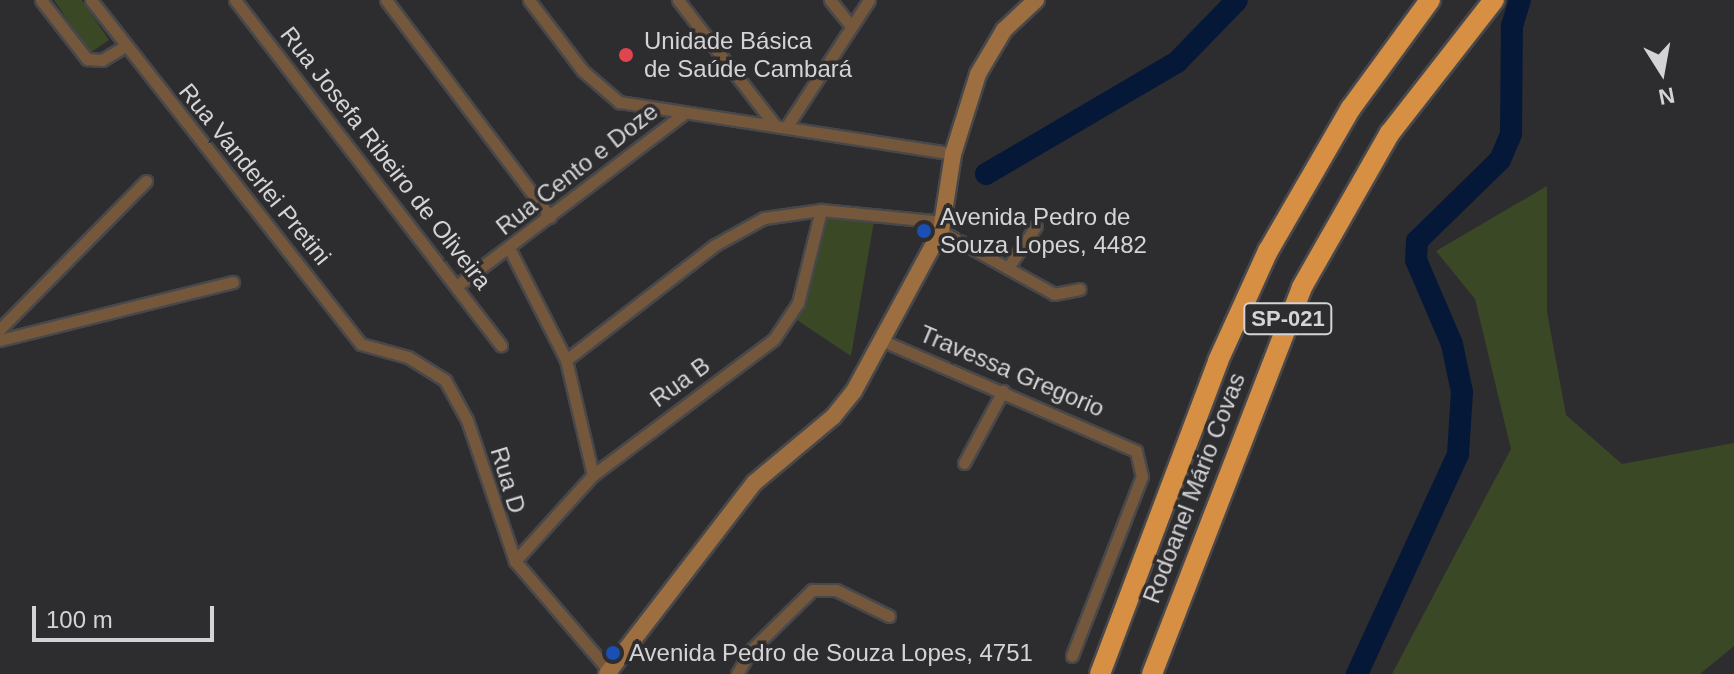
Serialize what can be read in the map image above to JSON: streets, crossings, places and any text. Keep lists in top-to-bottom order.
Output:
{
  "streets": {
    "highway": ["SP-021", "Rodoanel Mário Covas"],
    "street": [
      "Rua Josefa Ribeiro de Oliveira",
      "Rua Cento e Doze",
      "Rua Vanderlei Pretini",
      "Travessa Gregorio",
      "Rua B",
      "Rua D"
    ]
  },
  "crossings": [
    ["Rua Josefa Ribeiro de Oliveira", "Rua Cento e Doze"],
    ["Rua Vanderlei Pretini", "Rua D"],
    ["Rua B", "Rua D"]
  ],
  "places": ["Unidade Básica de Saúde Cambará", "Avenida Pedro de Souza Lopes, 4482", "Avenida Pedro de Souza Lopes, 4751"],
  "scale_bar": "100 m",
  "north": "bottom"
}
